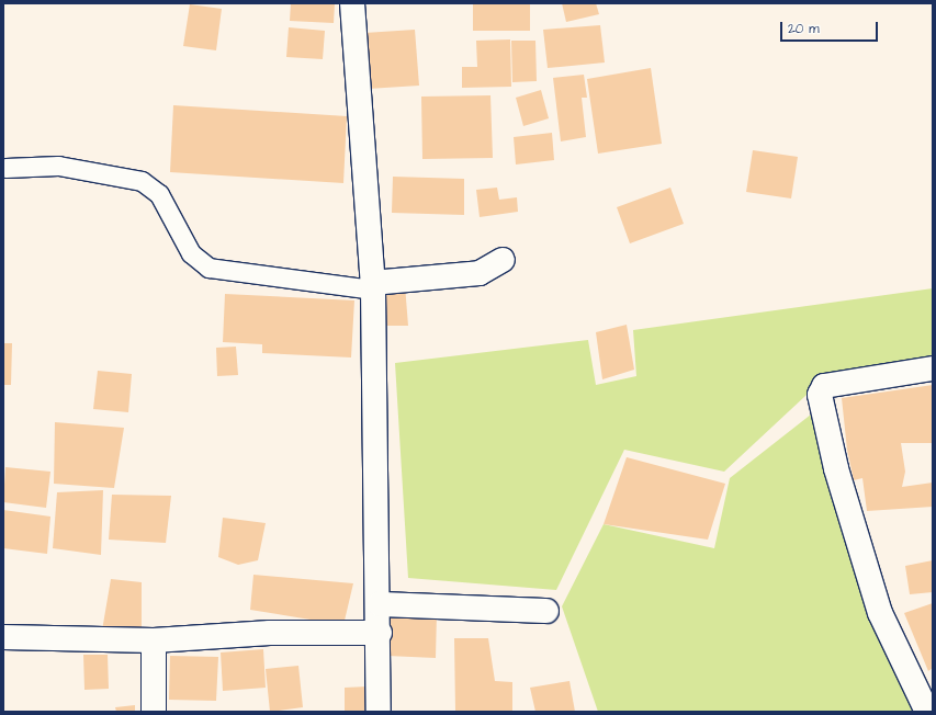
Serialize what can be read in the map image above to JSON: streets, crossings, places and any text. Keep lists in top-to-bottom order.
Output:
{
  "scale_bar": "20 m"
}
